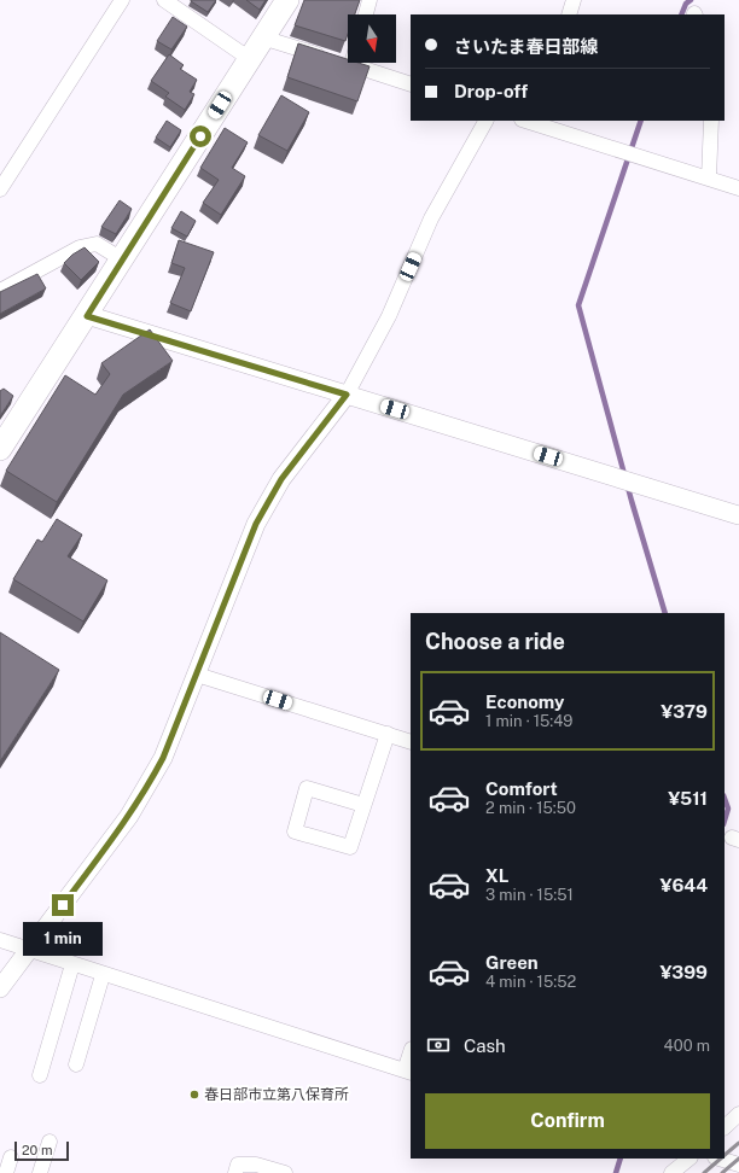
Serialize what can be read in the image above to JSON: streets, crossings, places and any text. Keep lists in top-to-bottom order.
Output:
{
  "places": ["春日部市立第八保育所"],
  "scale_bar": "20 m",
  "north": "bottom",
  "page": {
    "banner": ["さいたま春日部線", "Drop-off"],
    "heading": "Choose a ride",
    "list": [
      {
        "name": "Economy",
        "note": "1 min · 15:49",
        "value": "¥379"
      },
      {
        "name": "Comfort",
        "note": "2 min · 15:50",
        "value": "¥511"
      },
      {
        "name": "XL",
        "note": "3 min · 15:51",
        "value": "¥644"
      },
      {
        "name": "Green",
        "note": "4 min · 15:52",
        "value": "¥399"
      }
    ],
    "bubble": "1 min",
    "pay": ["Cash", "400 m"],
    "buttons": "Confirm",
    "scale": "20 m"
  }
}
